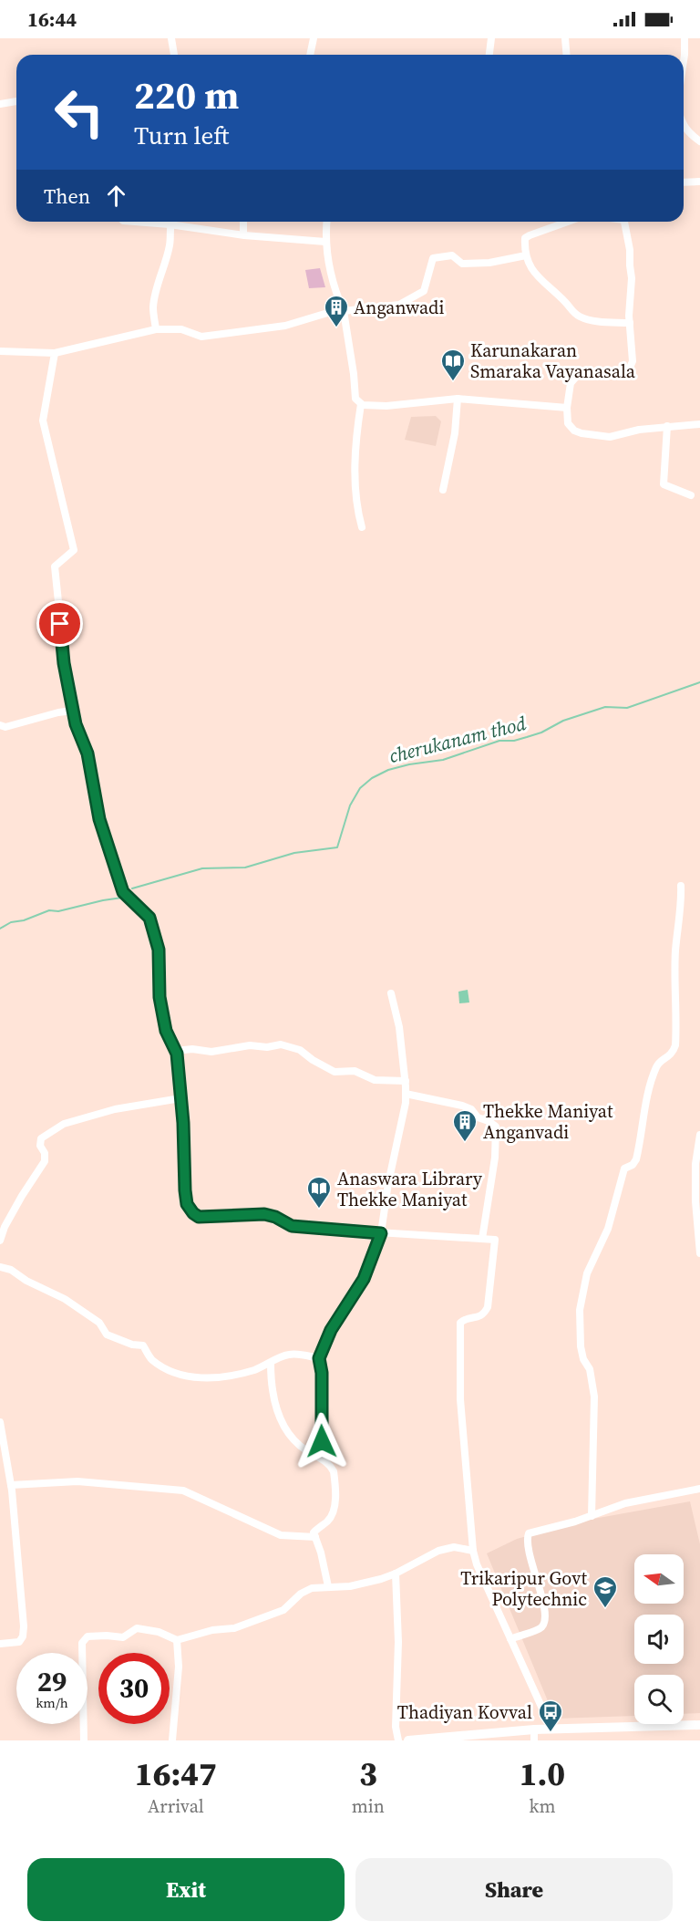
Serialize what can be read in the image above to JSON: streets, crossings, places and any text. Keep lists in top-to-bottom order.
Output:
{
  "water": ["cherukanam thod"],
  "places": {
    "building": ["Anganwadi", "Thekke Maniyat Anganvadi"],
    "library": ["Karunakaran Smaraka Vayanasala", "Anaswara Library Thekke Maniyat"],
    "school or university": ["Trikaripur Govt Polytechnic"],
    "bus stop": ["Thadiyan Kovval"]
  },
  "north": "left",
  "page": {
    "status": "16:44",
    "turn": ["220 m", "Turn left"],
    "then": "Then",
    "speed": "29 km/h",
    "limit": "30",
    "eta": [
      "16:47",
      "Arrival",
      "3",
      "min",
      "1.0",
      "km"
    ],
    "buttons": ["Exit", "Share"]
  }
}
